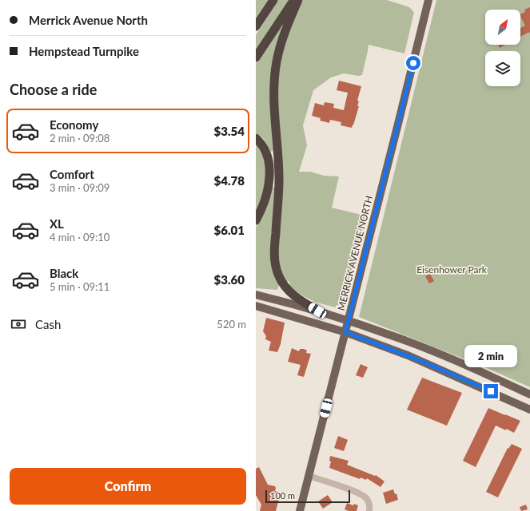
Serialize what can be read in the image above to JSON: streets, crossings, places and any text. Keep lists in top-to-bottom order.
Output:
{
  "streets": {
    "main road": ["MERRICK AVENUE NORTH"]
  },
  "parks": ["Eisenhower Park"],
  "scale_bar": "100 m",
  "north": "top right",
  "page": {
    "banner": ["Merrick Avenue North", "Hempstead Turnpike"],
    "heading": "Choose a ride",
    "list": [
      {
        "name": "Economy",
        "note": "2 min · 09:08",
        "value": "$3.54"
      },
      {
        "name": "Comfort",
        "note": "3 min · 09:09",
        "value": "$4.78"
      },
      {
        "name": "XL",
        "note": "4 min · 09:10",
        "value": "$6.01"
      },
      {
        "name": "Black",
        "note": "5 min · 09:11",
        "value": "$3.60"
      }
    ],
    "pay": ["Cash", "520 m"],
    "bubble": "2 min",
    "buttons": "Confirm",
    "scale": "100 m"
  }
}
